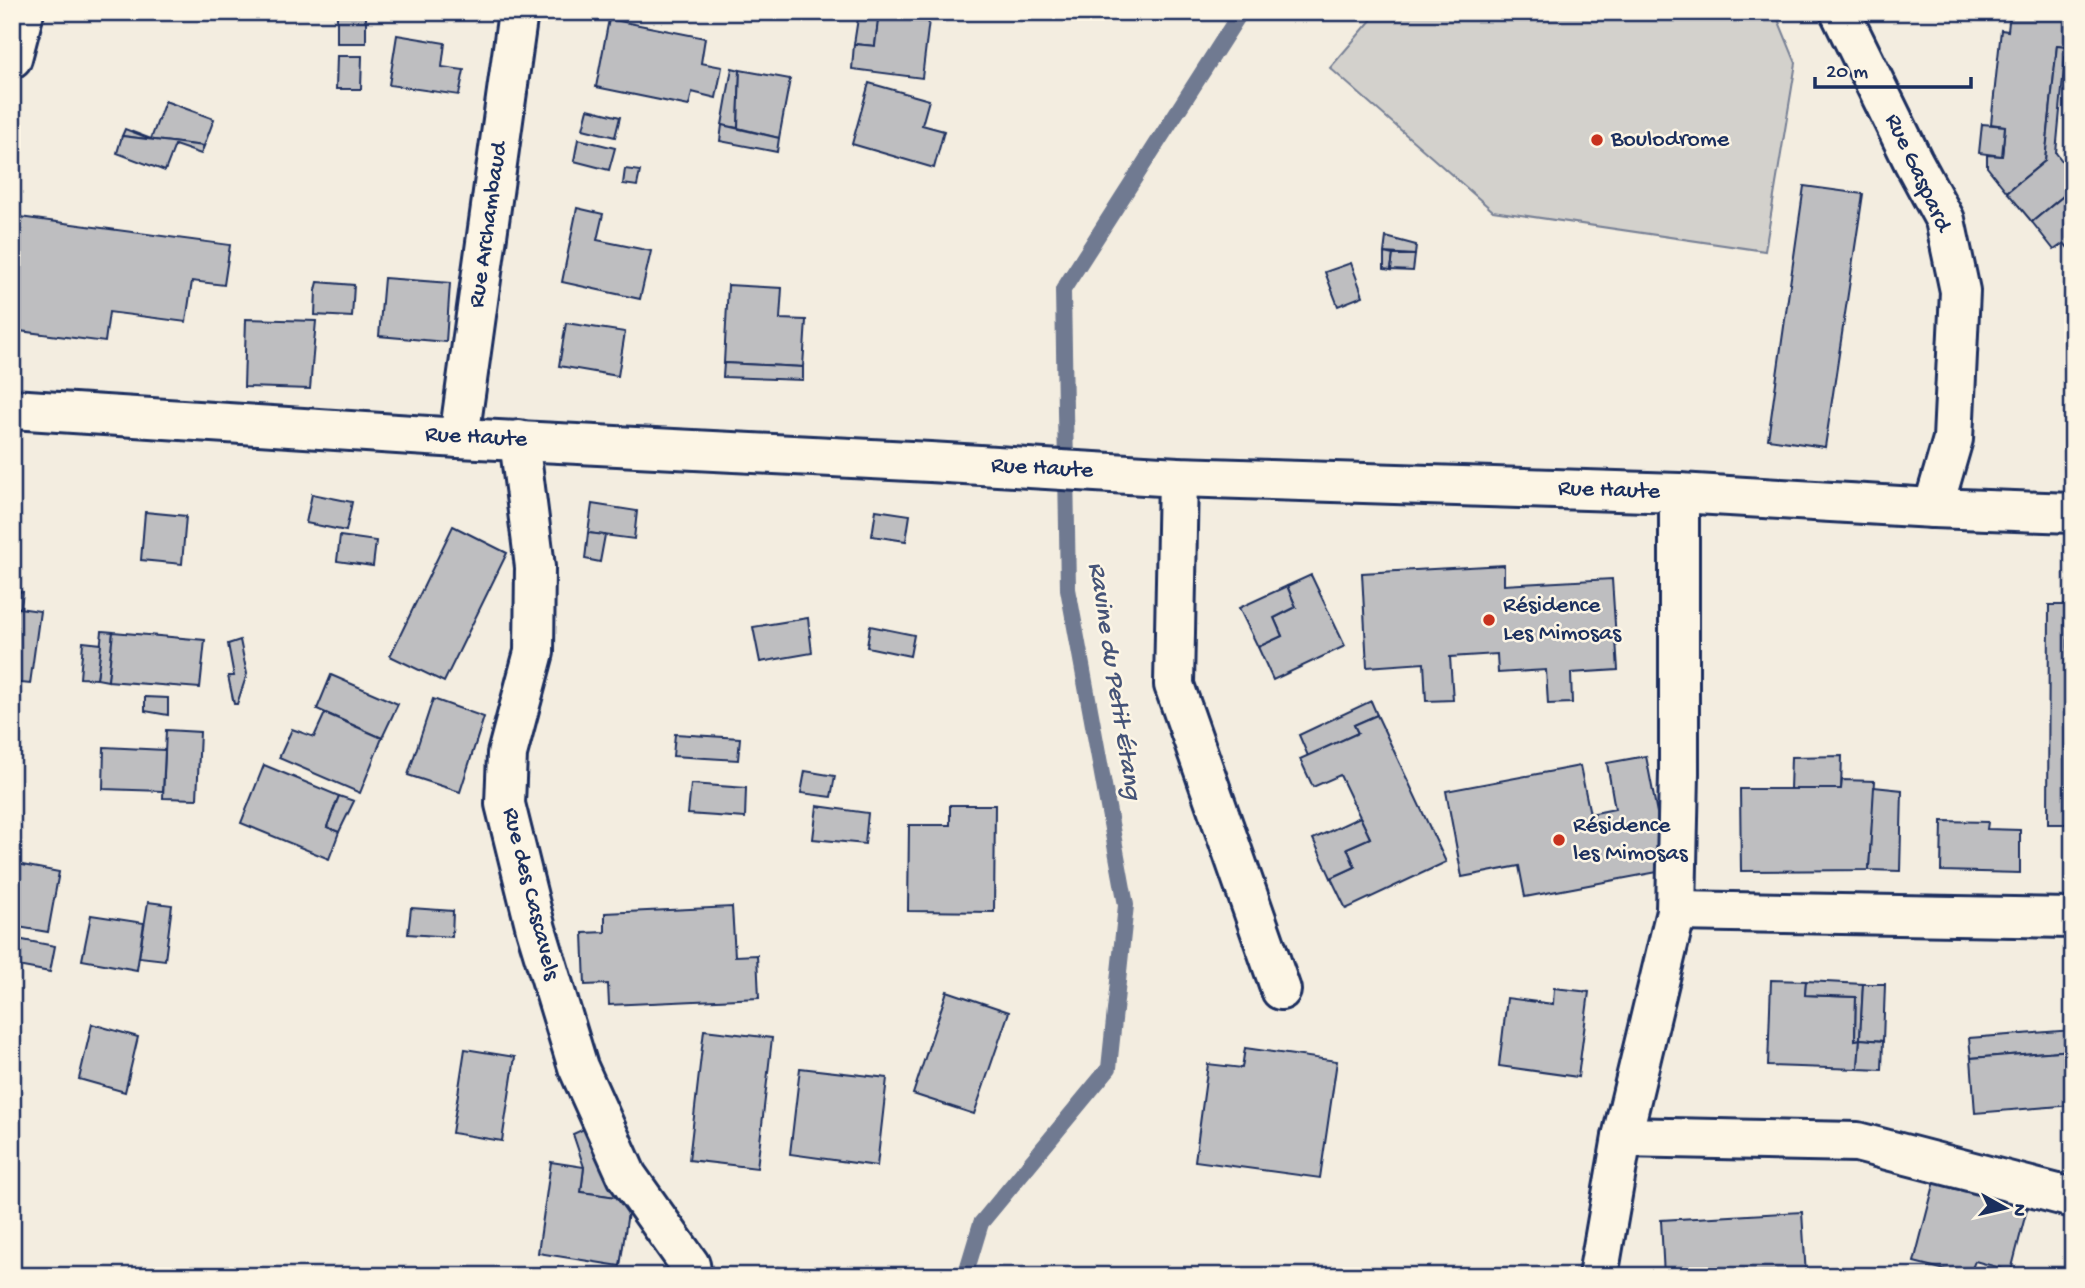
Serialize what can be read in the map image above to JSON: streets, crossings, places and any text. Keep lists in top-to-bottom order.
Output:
{
  "streets": {
    "street": [
      "Rue Gaspard",
      "Rue Archambaud",
      "Rue Haute",
      "Rue des Cascavels"
    ]
  },
  "crossings": [
    ["Rue Gaspard", "Rue Haute"],
    ["Rue Archambaud", "Rue Haute"],
    ["Rue Haute", "Rue des Cascavels"]
  ],
  "water": ["Ravine du Petit Étang"],
  "places": ["Boulodrome", "Résidence Les Mimosas", "Résidence les Mimosas"],
  "scale_bar": "20 m",
  "north": "right"
}
